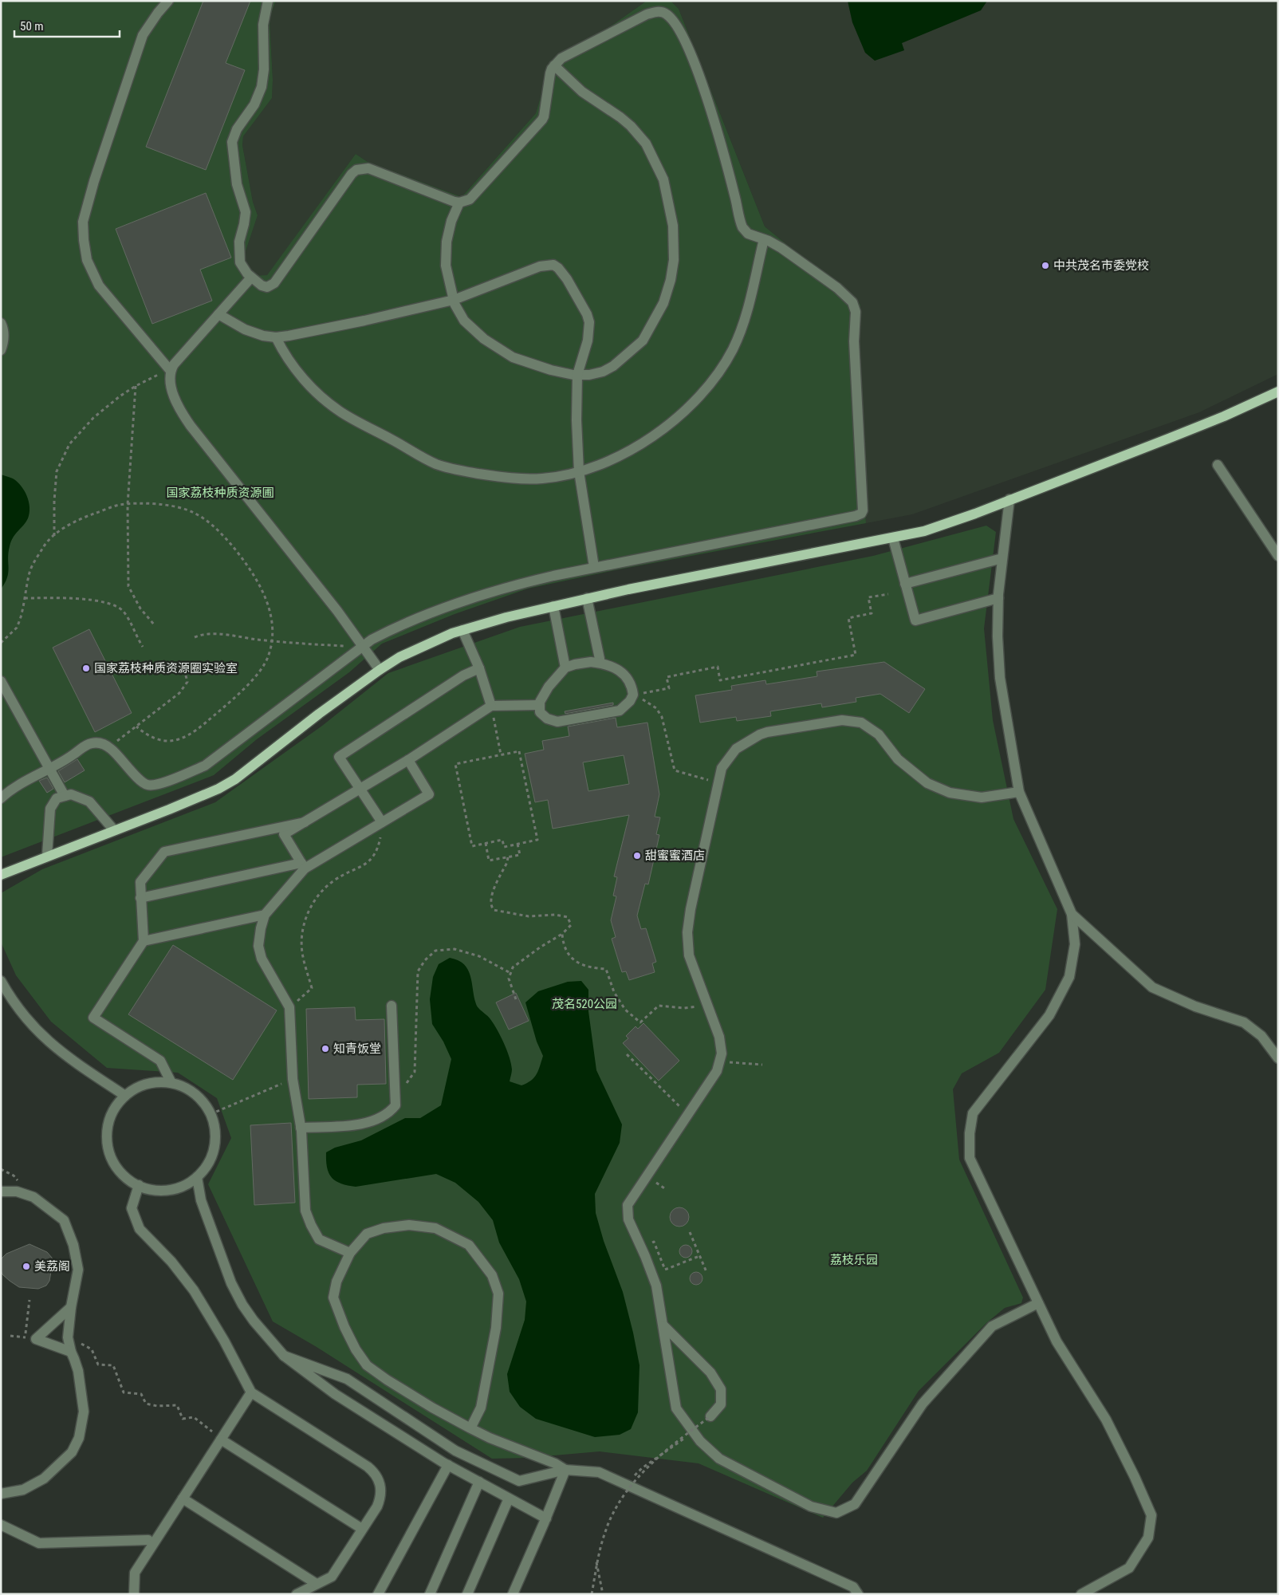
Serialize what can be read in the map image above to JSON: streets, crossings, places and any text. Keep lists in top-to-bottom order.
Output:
{
  "parks": ["国家荔枝种质资源圃", "茂名520公园", "荔枝乐园"],
  "places": [
    "中共茂名市委党校",
    "国家荔枝种质资源圈实验室",
    "甜蜜蜜酒店",
    "知青饭堂",
    "美荔阁"
  ],
  "scale_bar": "50 m"
}
